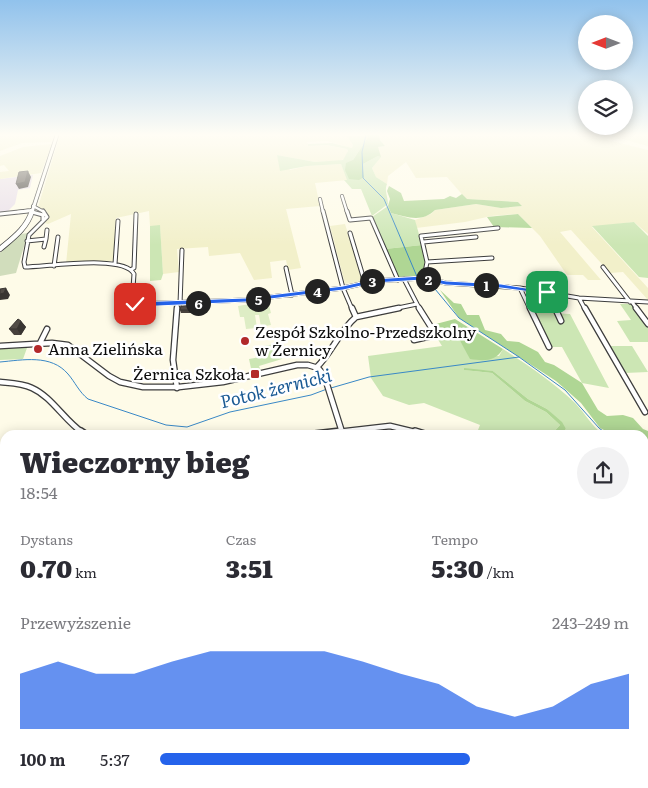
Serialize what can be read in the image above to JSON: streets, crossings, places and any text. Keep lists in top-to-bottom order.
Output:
{
  "water": ["Potok żernicki"],
  "places": {
    "other": ["Zespół Szkolno-Przedszkolny w Żernicy", "Anna Zielińska"],
    "transit": ["Żernica Szkoła"]
  },
  "north": "left",
  "page": {
    "pins": [
      "2",
      "3",
      "1",
      "4",
      "5",
      "6"
    ],
    "heading": ["Wieczorny bieg", "18:54"],
    "stats": [
      ["Dystans", "0.70 km"],
      ["Czas", "3:51"],
      ["Tempo", "5:30 /km"]
    ],
    "chart": ["Przewyższenie", "243–249 m"],
    "list": [
      {
        "name": "100 m",
        "note": "5:37"
      }
    ]
  }
}
